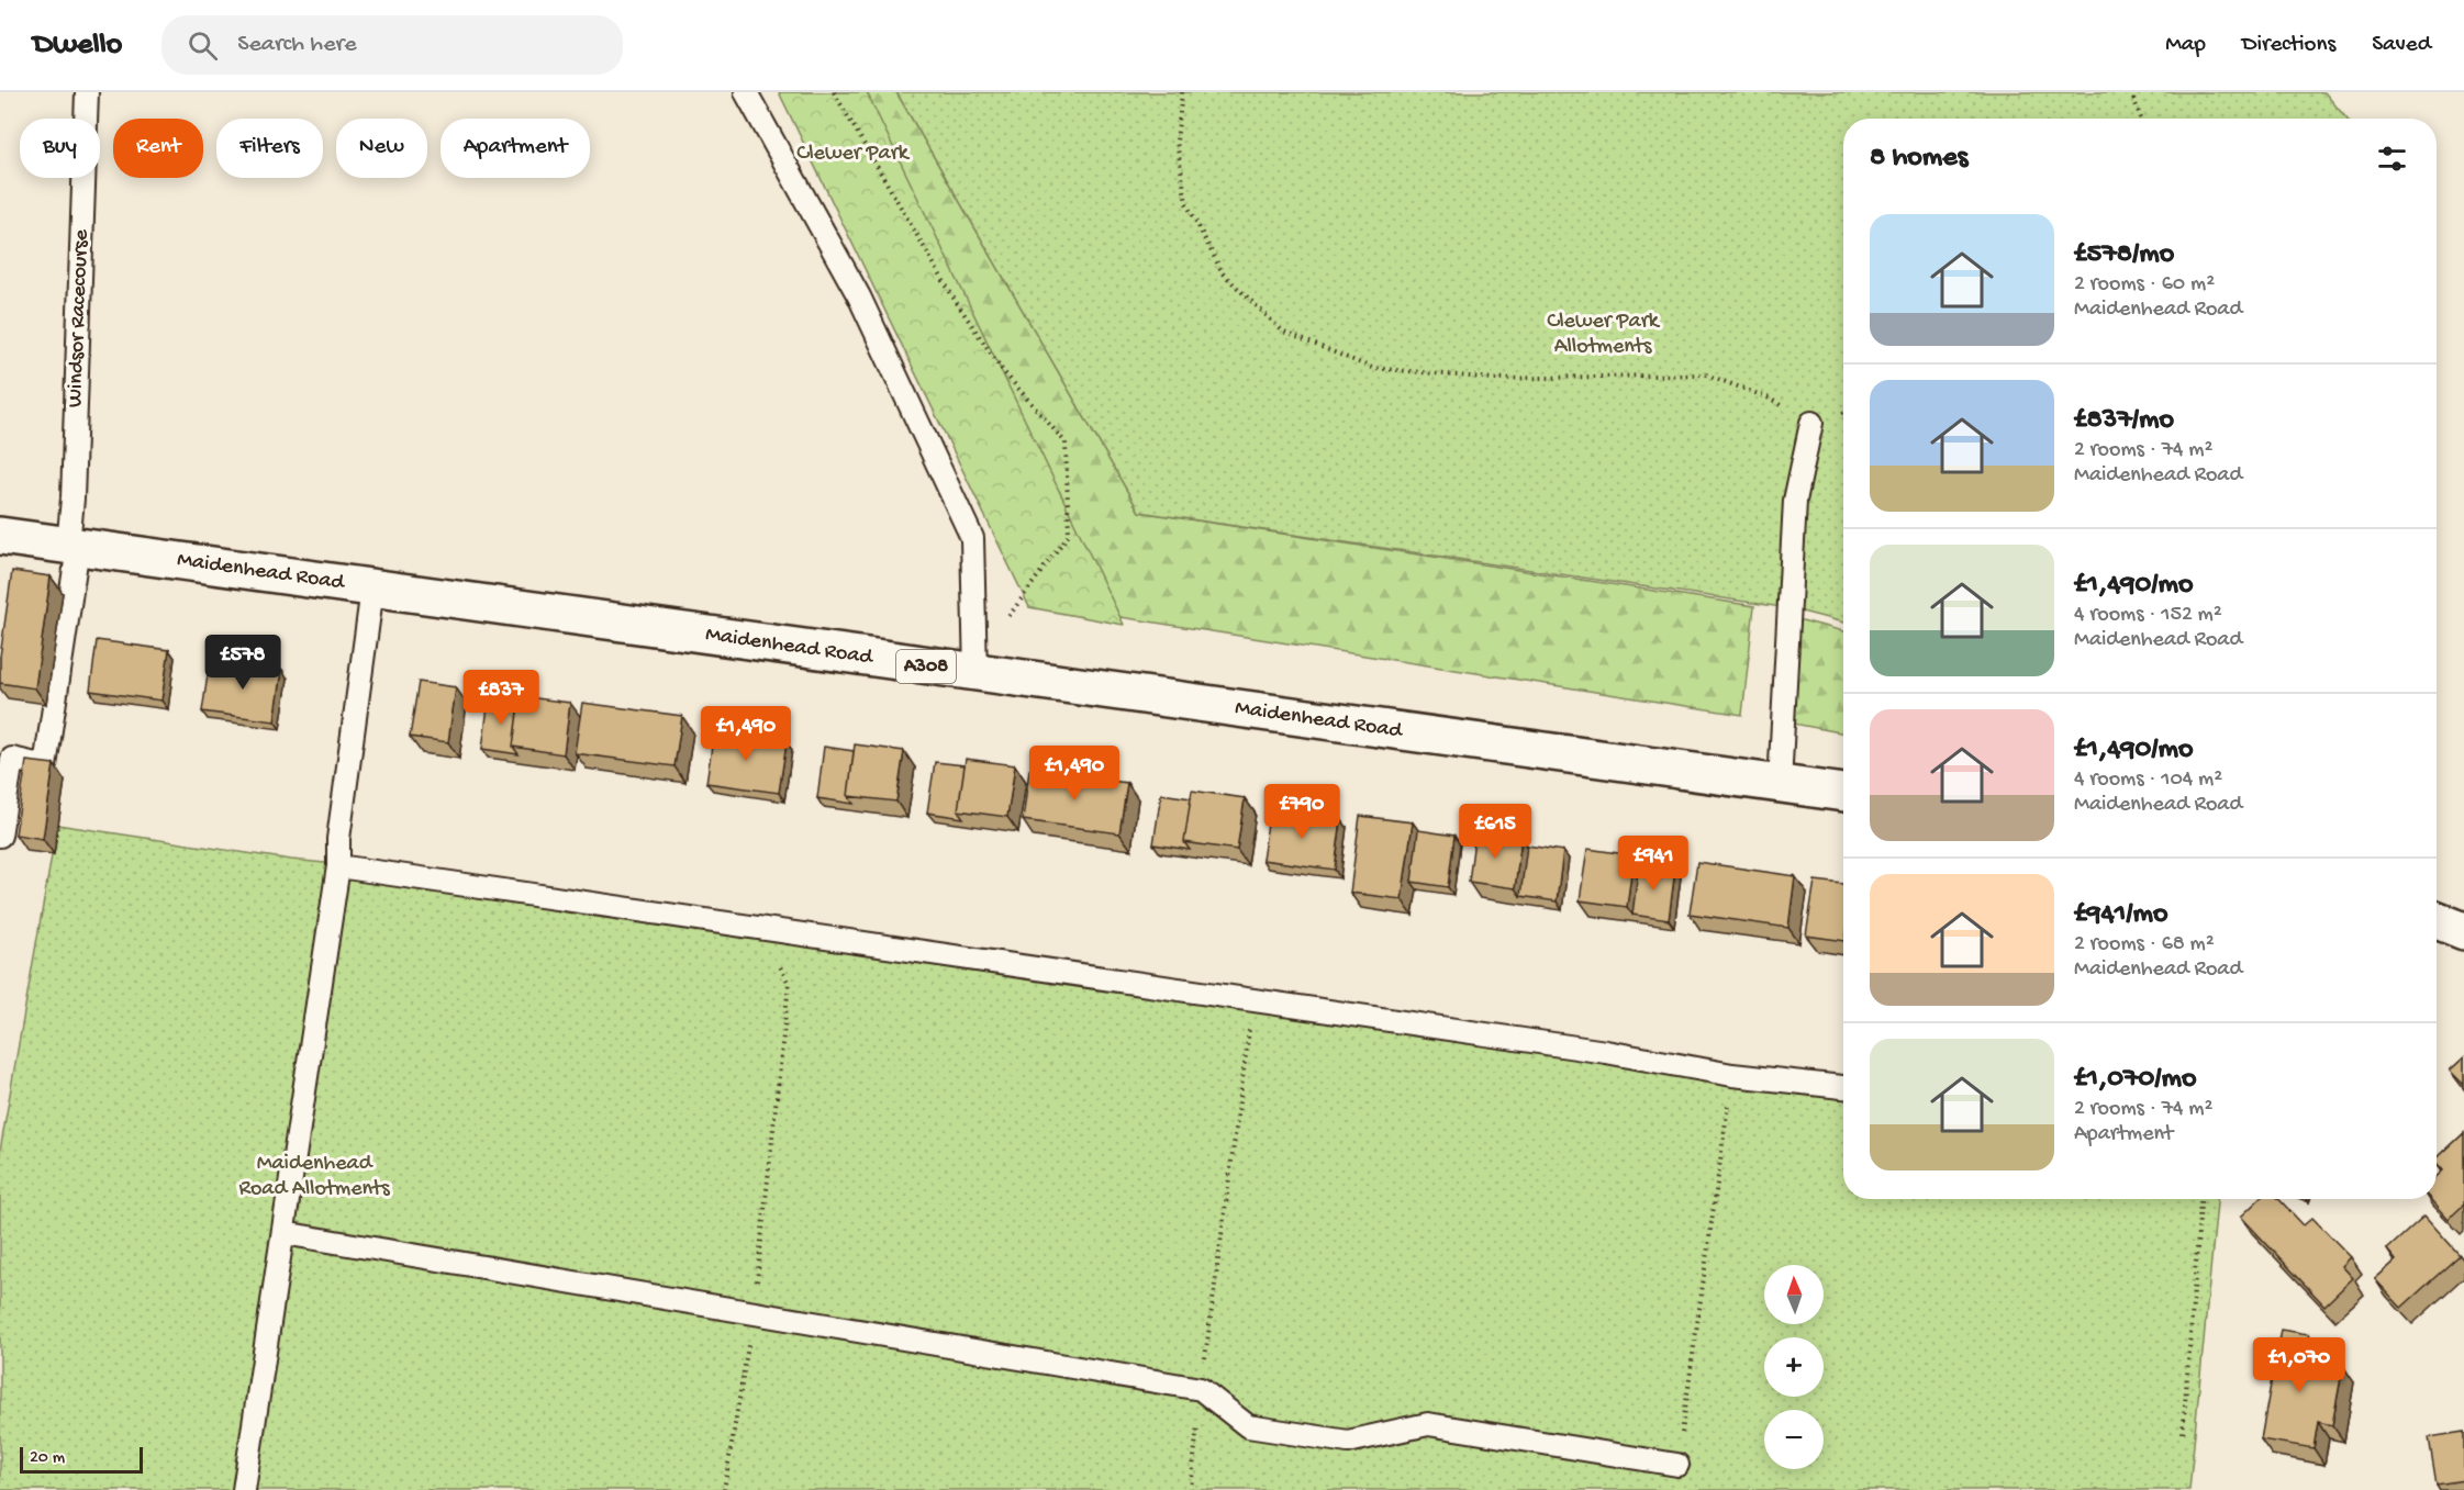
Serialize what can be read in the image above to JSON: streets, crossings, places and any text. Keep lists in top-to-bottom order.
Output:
{
  "streets": {
    "main road": ["Maidenhead Road", "A308"],
    "lane": ["Windsor Racecourse"]
  },
  "crossings": [
    ["Windsor Racecourse", "Maidenhead Road"]
  ],
  "parks": ["Clewer Park", "Clewer Park Allotments", "Maidenhead Road Allotments"],
  "scale_bar": "20 m",
  "north": "top",
  "page": {
    "header": "Dwello",
    "search": "Search here",
    "nav": ["Map", "Directions", "Saved"],
    "chip": [
      "Buy",
      "Rent",
      "Filters",
      "New",
      "Apartment"
    ],
    "heading": "8 homes",
    "list": [
      {
        "name": "£578/mo",
        "note": "2 rooms · 60 m² · Maidenhead Road"
      },
      {
        "name": "£837/mo",
        "note": "2 rooms · 74 m² · Maidenhead Road"
      },
      {
        "name": "£1,490/mo",
        "note": "4 rooms · 152 m² · Maidenhead Road"
      },
      {
        "name": "£1,490/mo",
        "note": "4 rooms · 104 m² · Maidenhead Road"
      },
      {
        "name": "£941/mo",
        "note": "2 rooms · 68 m² · Maidenhead Road"
      },
      {
        "name": "£1,070/mo",
        "note": "2 rooms · 74 m² · Apartment"
      }
    ],
    "price": [
      "£578",
      "£837",
      "£1,490",
      "£1,490",
      "£790",
      "£615",
      "£941",
      "£1,070"
    ],
    "map_buttons": ["+", "−"],
    "scale": "20 m"
  }
}
